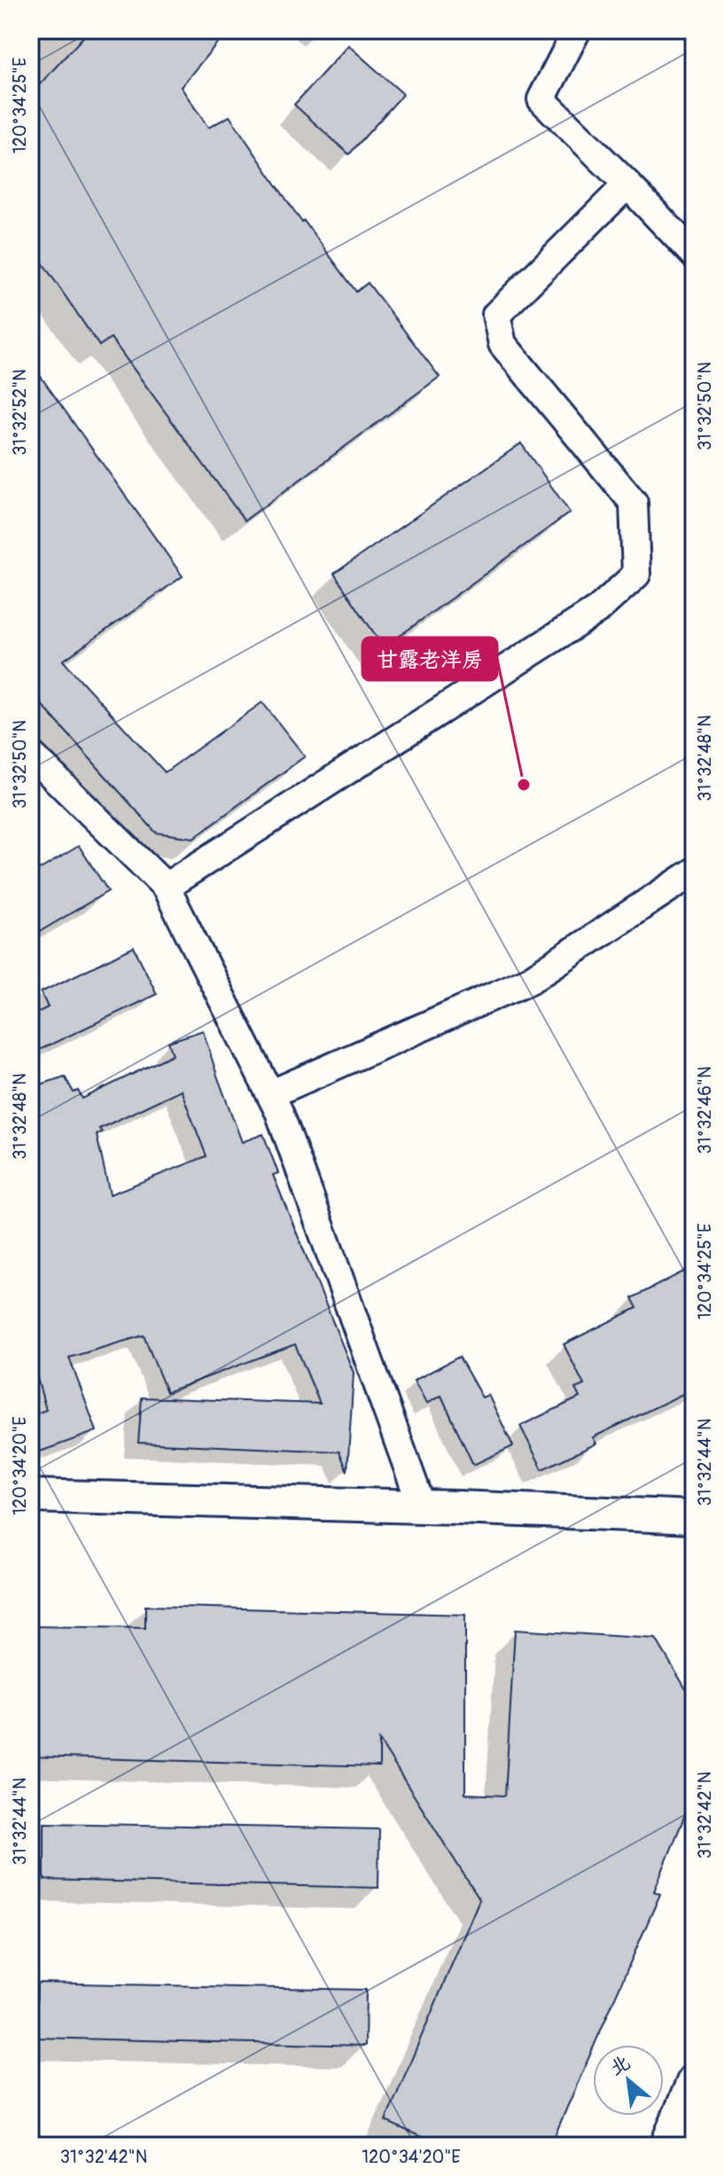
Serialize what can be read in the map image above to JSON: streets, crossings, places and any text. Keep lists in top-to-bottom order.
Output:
{
  "places": ["甘露老洋房"],
  "north": "top left",
  "coordinates": [
    "120°34'25\"E",
    "31°32'50\"N",
    "31°32'52\"N",
    "31°32'48\"N",
    "31°32'46\"N",
    "31°32'44\"N",
    "120°34'20\"E",
    "31°32'42\"N"
  ]
}
